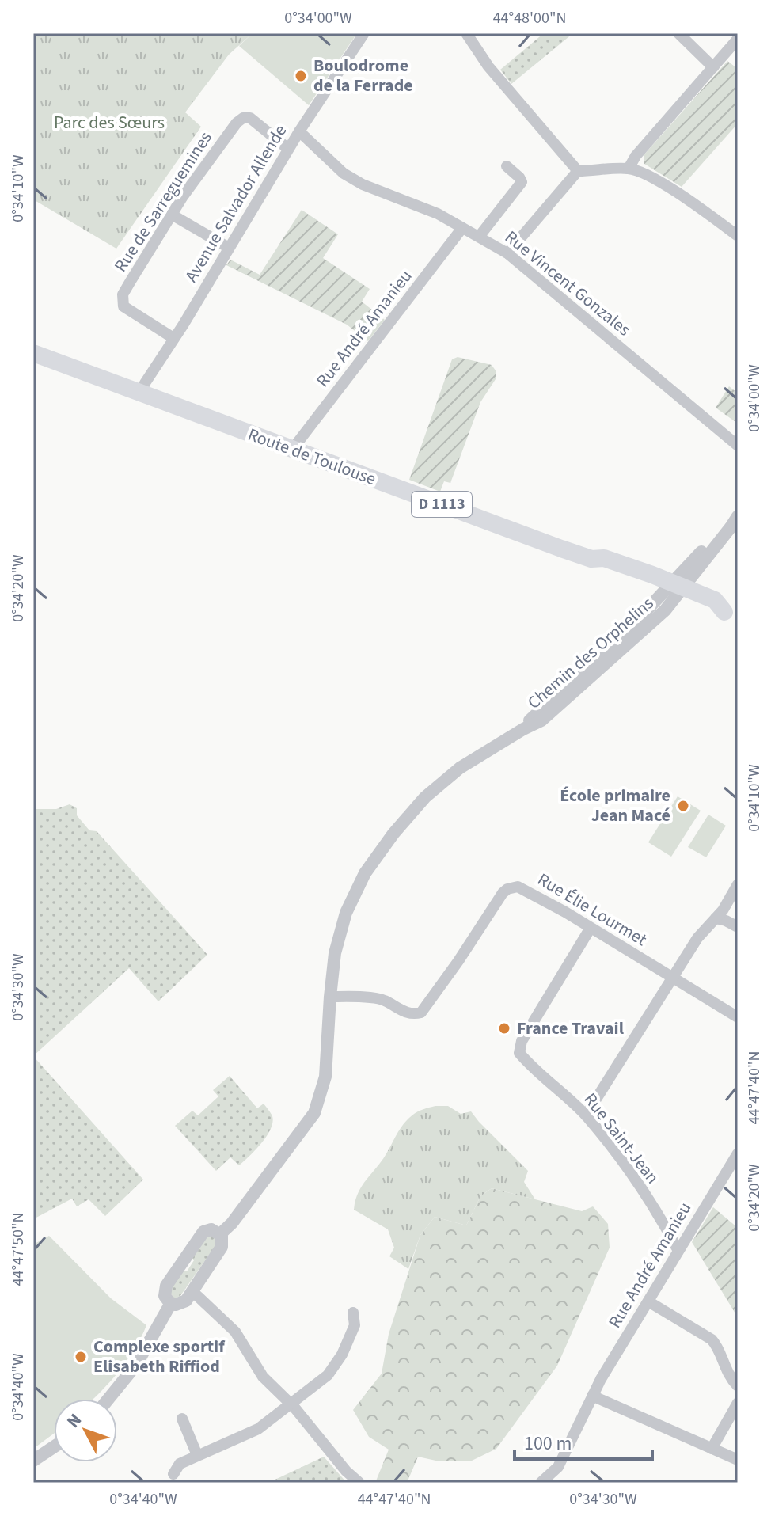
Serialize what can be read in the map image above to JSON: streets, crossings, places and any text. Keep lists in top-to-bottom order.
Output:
{
  "streets": {
    "main road": ["Route de Toulouse", "D 1113"],
    "street": [
      "Rue de Sarreguemines",
      "Avenue Salvador Allende",
      "Rue Vincent Gonzales",
      "Rue André Amanieu",
      "Chemin des Orphelins",
      "Rue Élie Lourmet",
      "Rue Saint-Jean"
    ]
  },
  "crossings": [
    ["Rue de Sarreguemines", "Avenue Salvador Allende"],
    ["Avenue Salvador Allende", "Rue Vincent Gonzales"],
    ["Avenue Salvador Allende", "Route de Toulouse"],
    ["Rue Vincent Gonzales", "Rue André Amanieu"],
    ["Rue André Amanieu", "Route de Toulouse"],
    ["Rue André Amanieu", "Rue Saint-Jean"],
    ["Route de Toulouse", "Chemin des Orphelins"],
    ["Chemin des Orphelins", "Rue Élie Lourmet"],
    ["Rue Élie Lourmet", "Rue Saint-Jean"]
  ],
  "parks": ["Parc des Sœurs"],
  "places": [
    "Boulodrome de la Ferrade",
    "École primaire Jean Macé",
    "France Travail",
    "Complexe sportif Elisabeth Riffiod"
  ],
  "scale_bar": "100 m",
  "north": "top left",
  "coordinates": [
    "0°34'00\"W",
    "44°48'00\"N",
    "0°34'10\"W",
    "0°34'20\"W",
    "0°34'30\"W",
    "44°47'40\"N",
    "44°47'50\"N",
    "0°34'40\"W"
  ]
}
